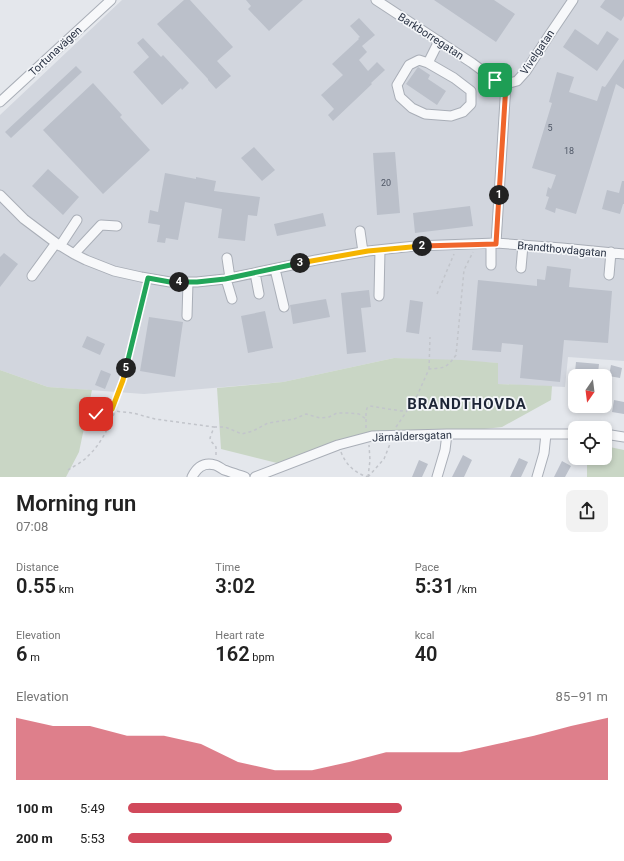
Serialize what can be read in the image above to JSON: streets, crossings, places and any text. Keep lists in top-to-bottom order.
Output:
{
  "streets": {
    "street": [
      "Barkborregatan",
      "Tortunavägen",
      "Vivelgatan",
      "Brandthovdagatan",
      "Järnåldersgatan"
    ]
  },
  "crossings": [
    ["Barkborregatan", "Vivelgatan"]
  ],
  "districts": ["BRANDTHOVDA"],
  "house_numbers": ["5", "18", "20"],
  "north": "bottom",
  "page": {
    "pins": [
      "1",
      "2",
      "3",
      "4",
      "5"
    ],
    "heading": ["Morning run", "07:08"],
    "stats": [
      ["Distance", "0.55 km"],
      ["Time", "3:02"],
      ["Pace", "5:31 /km"],
      ["Elevation", "6 m"],
      ["Heart rate", "162 bpm"],
      ["kcal", "40"]
    ],
    "chart": ["Elevation", "85–91 m"],
    "list": [
      {
        "name": "100 m",
        "note": "5:49"
      },
      {
        "name": "200 m",
        "note": "5:53"
      }
    ]
  }
}
